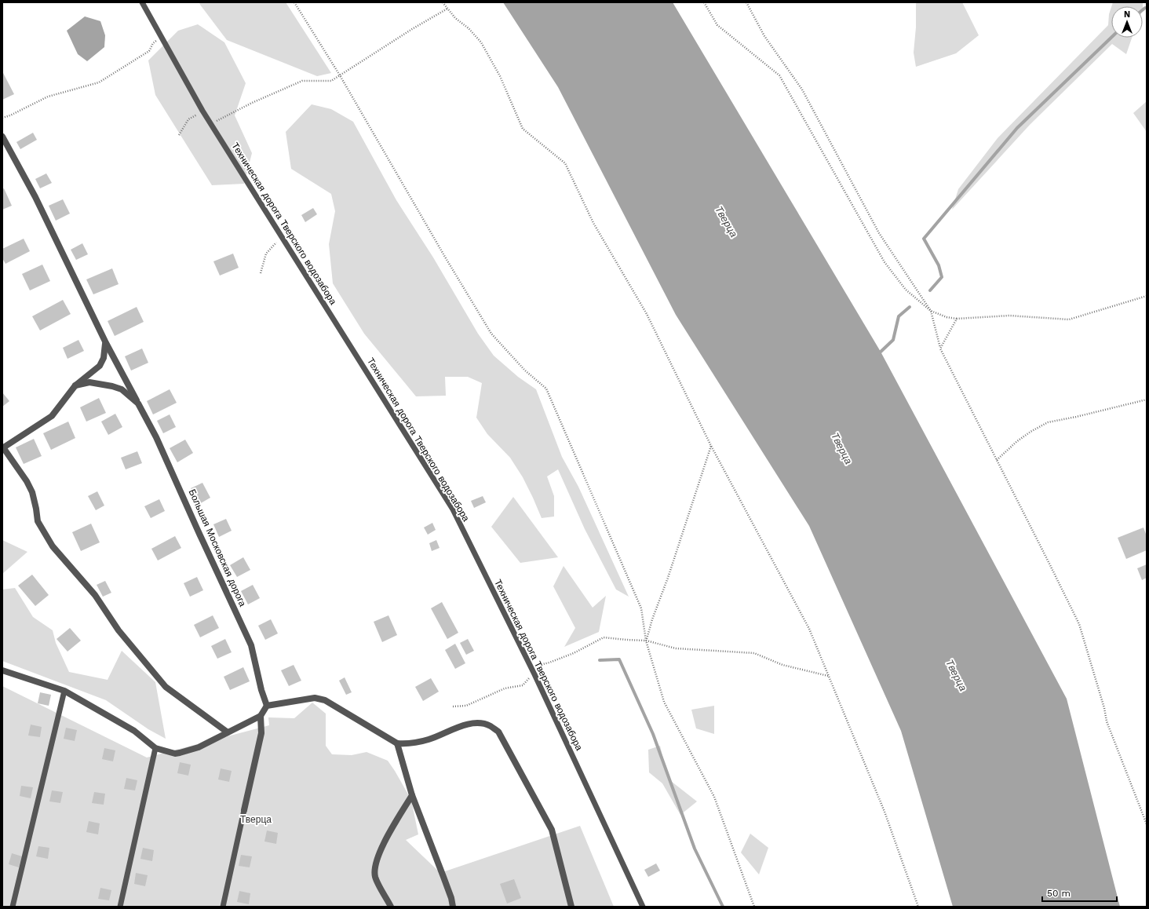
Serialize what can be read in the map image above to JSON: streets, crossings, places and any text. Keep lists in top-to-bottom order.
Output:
{
  "streets": {
    "street": ["Большая Московская дорога"],
    "lane": ["Техническая дорога Тверского водозабора"]
  },
  "water": ["Тверца"],
  "parks": ["Тверца"],
  "scale_bar": "50 m",
  "north": "top"
}
